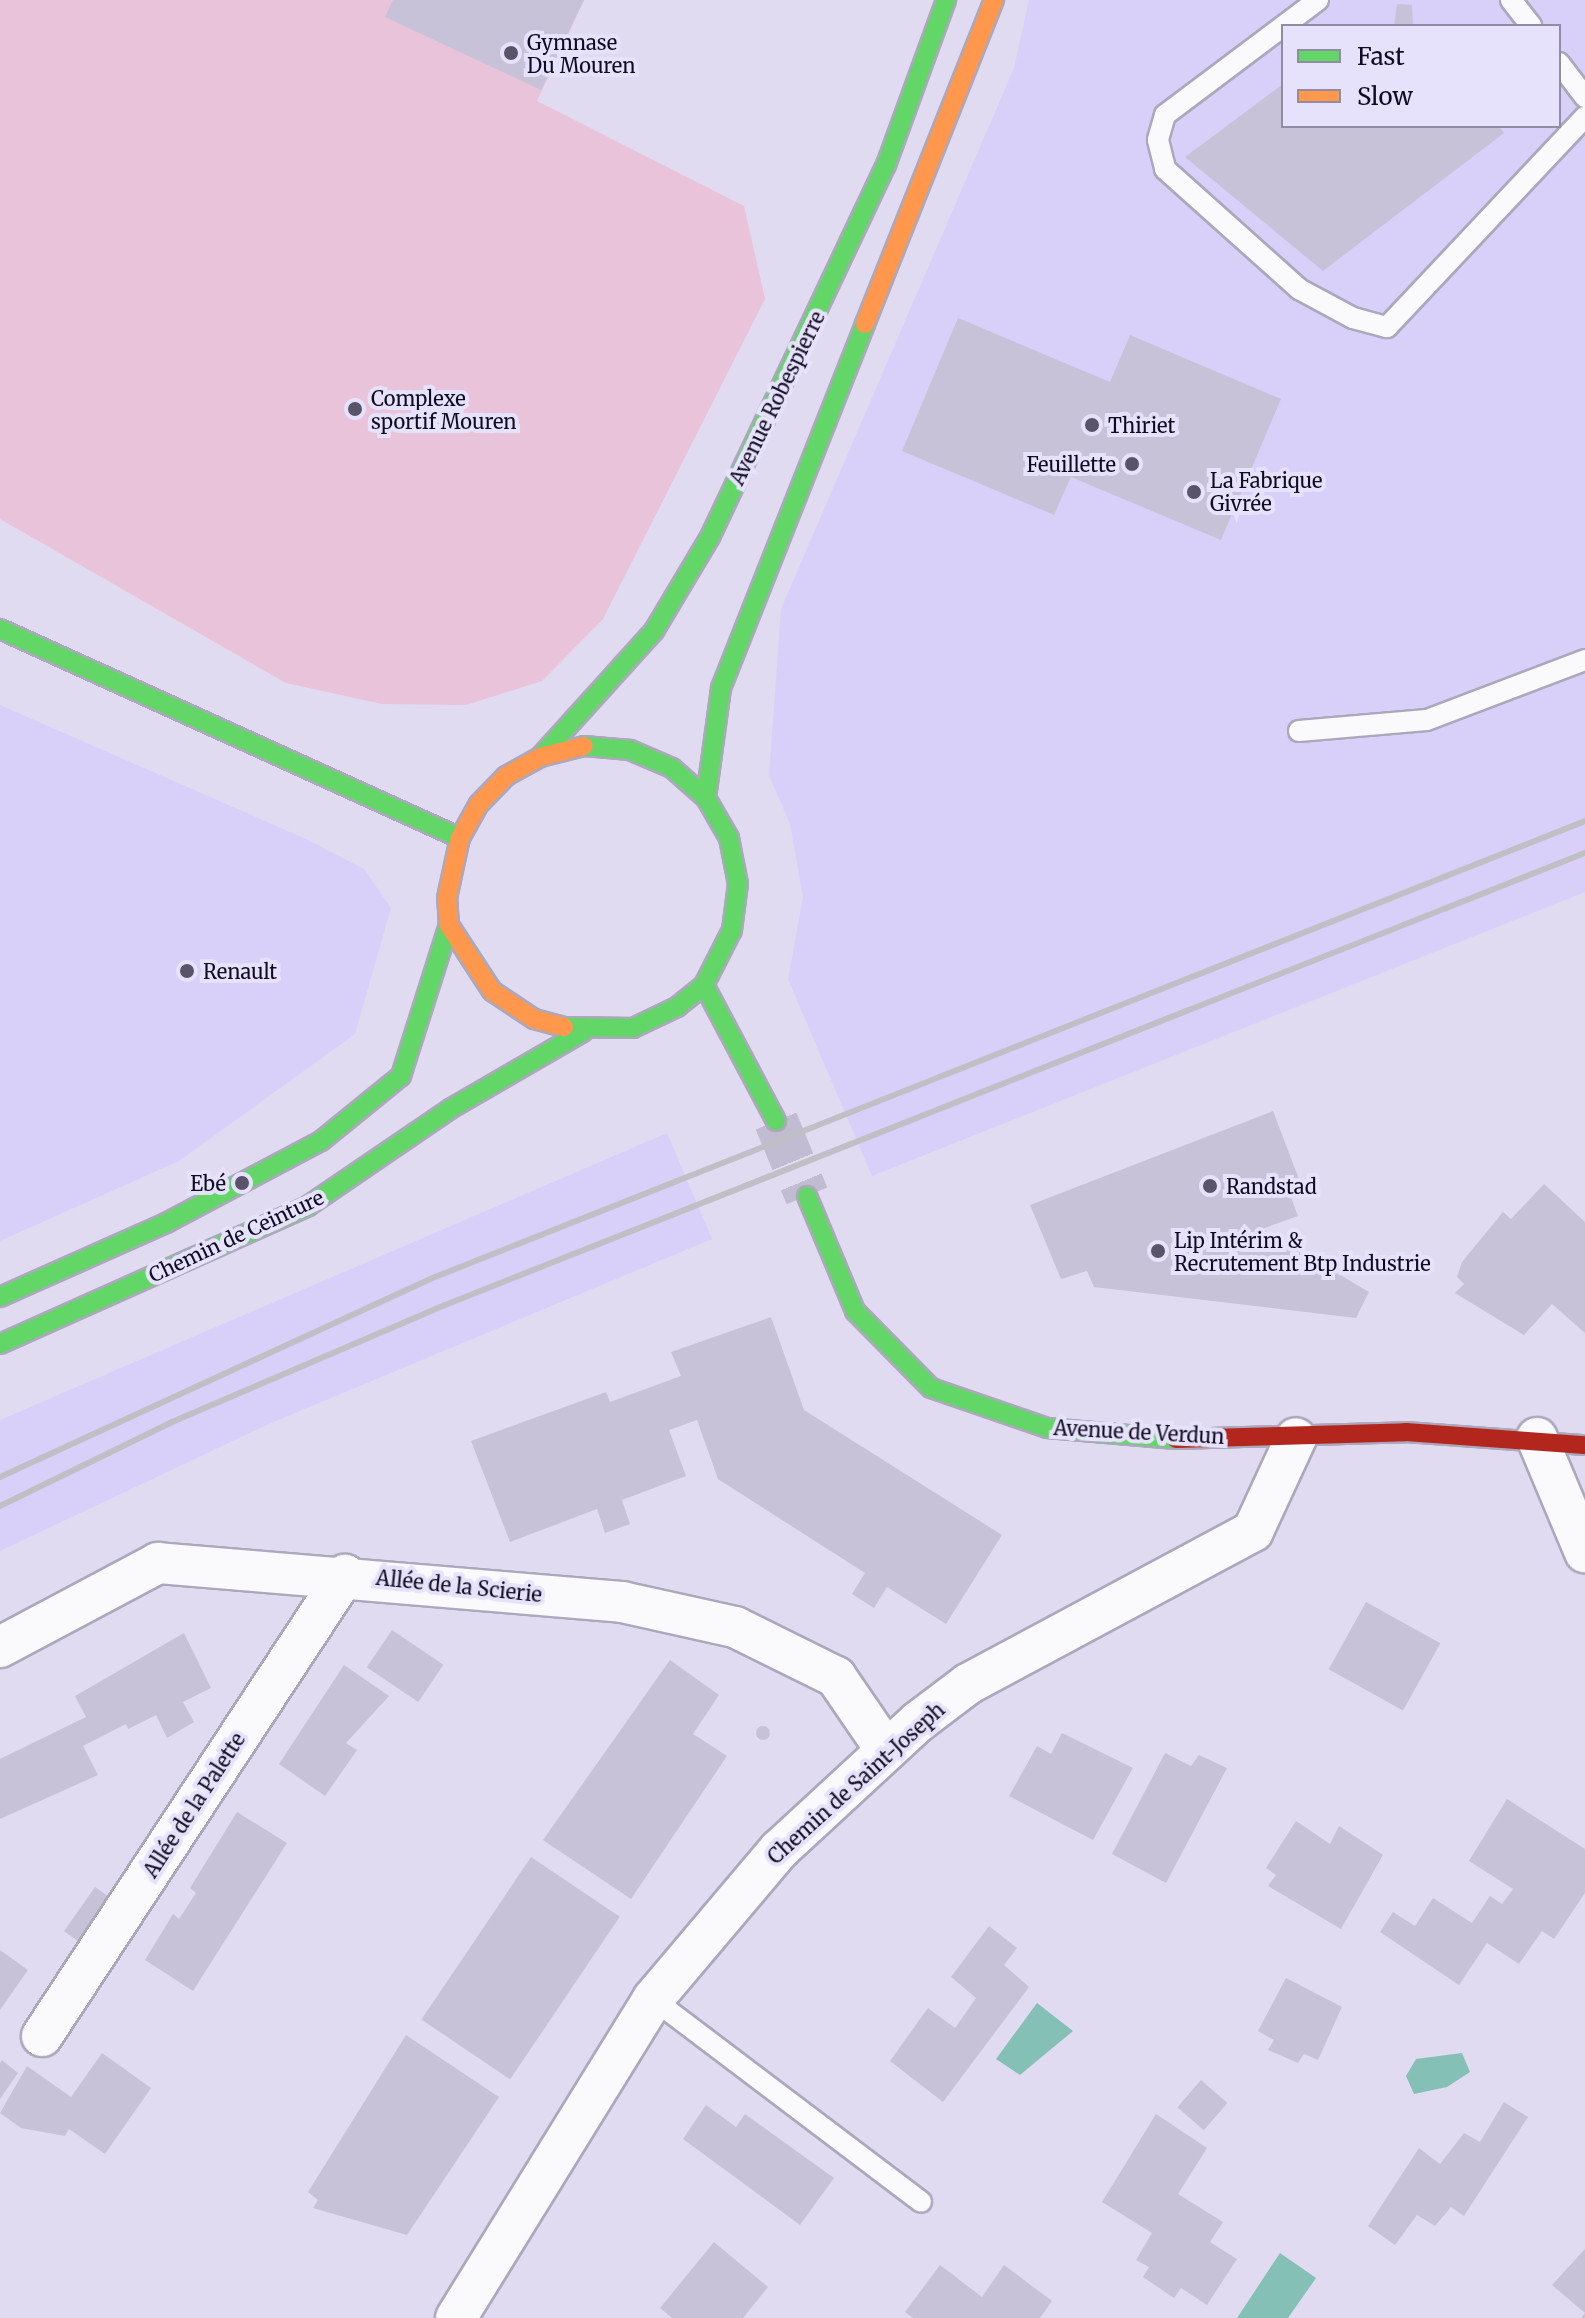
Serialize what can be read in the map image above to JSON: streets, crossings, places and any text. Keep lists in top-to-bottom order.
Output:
{
  "streets": {
    "main road": ["Avenue Robespierre", "Chemin de Ceinture", "Avenue de Verdun"],
    "street": ["Allée de la Scierie", "Chemin de Saint-Joseph", "Allée de la Palette"]
  },
  "crossings": [
    ["Avenue Robespierre", "Chemin de Ceinture"],
    ["Avenue de Verdun", "Chemin de Saint-Joseph"],
    ["Allée de la Scierie", "Chemin de Saint-Joseph"],
    ["Allée de la Scierie", "Allée de la Palette"]
  ],
  "places": [
    "Gymnase Du Mouren",
    "Complexe sportif Mouren",
    "Thiriet",
    "Feuillette",
    "La Fabrique Givrée",
    "Renault",
    "Ebé",
    "Randstad",
    "Lip Intérim & Recrutement Btp Industrie"
  ],
  "legend": ["Fast", "Slow"]
}
